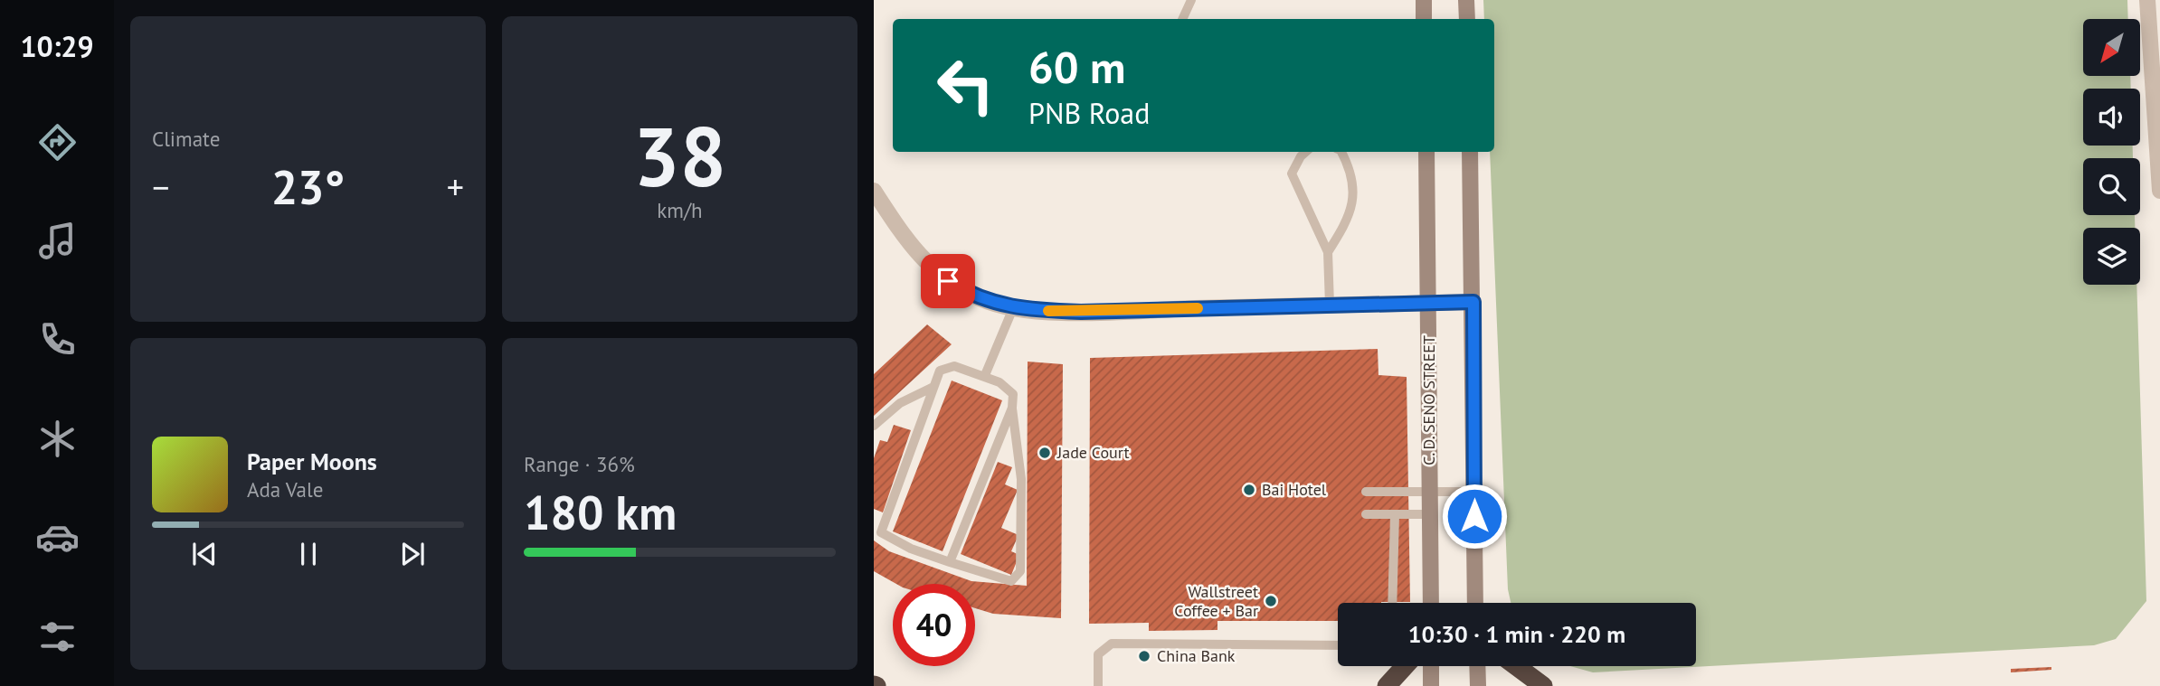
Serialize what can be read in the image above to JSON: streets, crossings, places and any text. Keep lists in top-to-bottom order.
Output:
{
  "streets": {
    "street": ["C. D. SENO STREET"]
  },
  "places": [
    "Jade Court",
    "Bai Hotel",
    "Wallstreet Coffee + Bar",
    "China Bank"
  ],
  "north": "bottom left",
  "page": {
    "tabs": "10:29",
    "tile": [
      "Climate",
      ["38", "km/h"],
      ["Range · 36%", "180 km"]
    ],
    "turn": ["60 m", "PNB Road"],
    "heat": ["−", "23°", "+"],
    "song": ["Paper Moons", "Ada Vale"],
    "limit": "40",
    "trip": "10:30 · 1 min · 220 m"
  }
}
